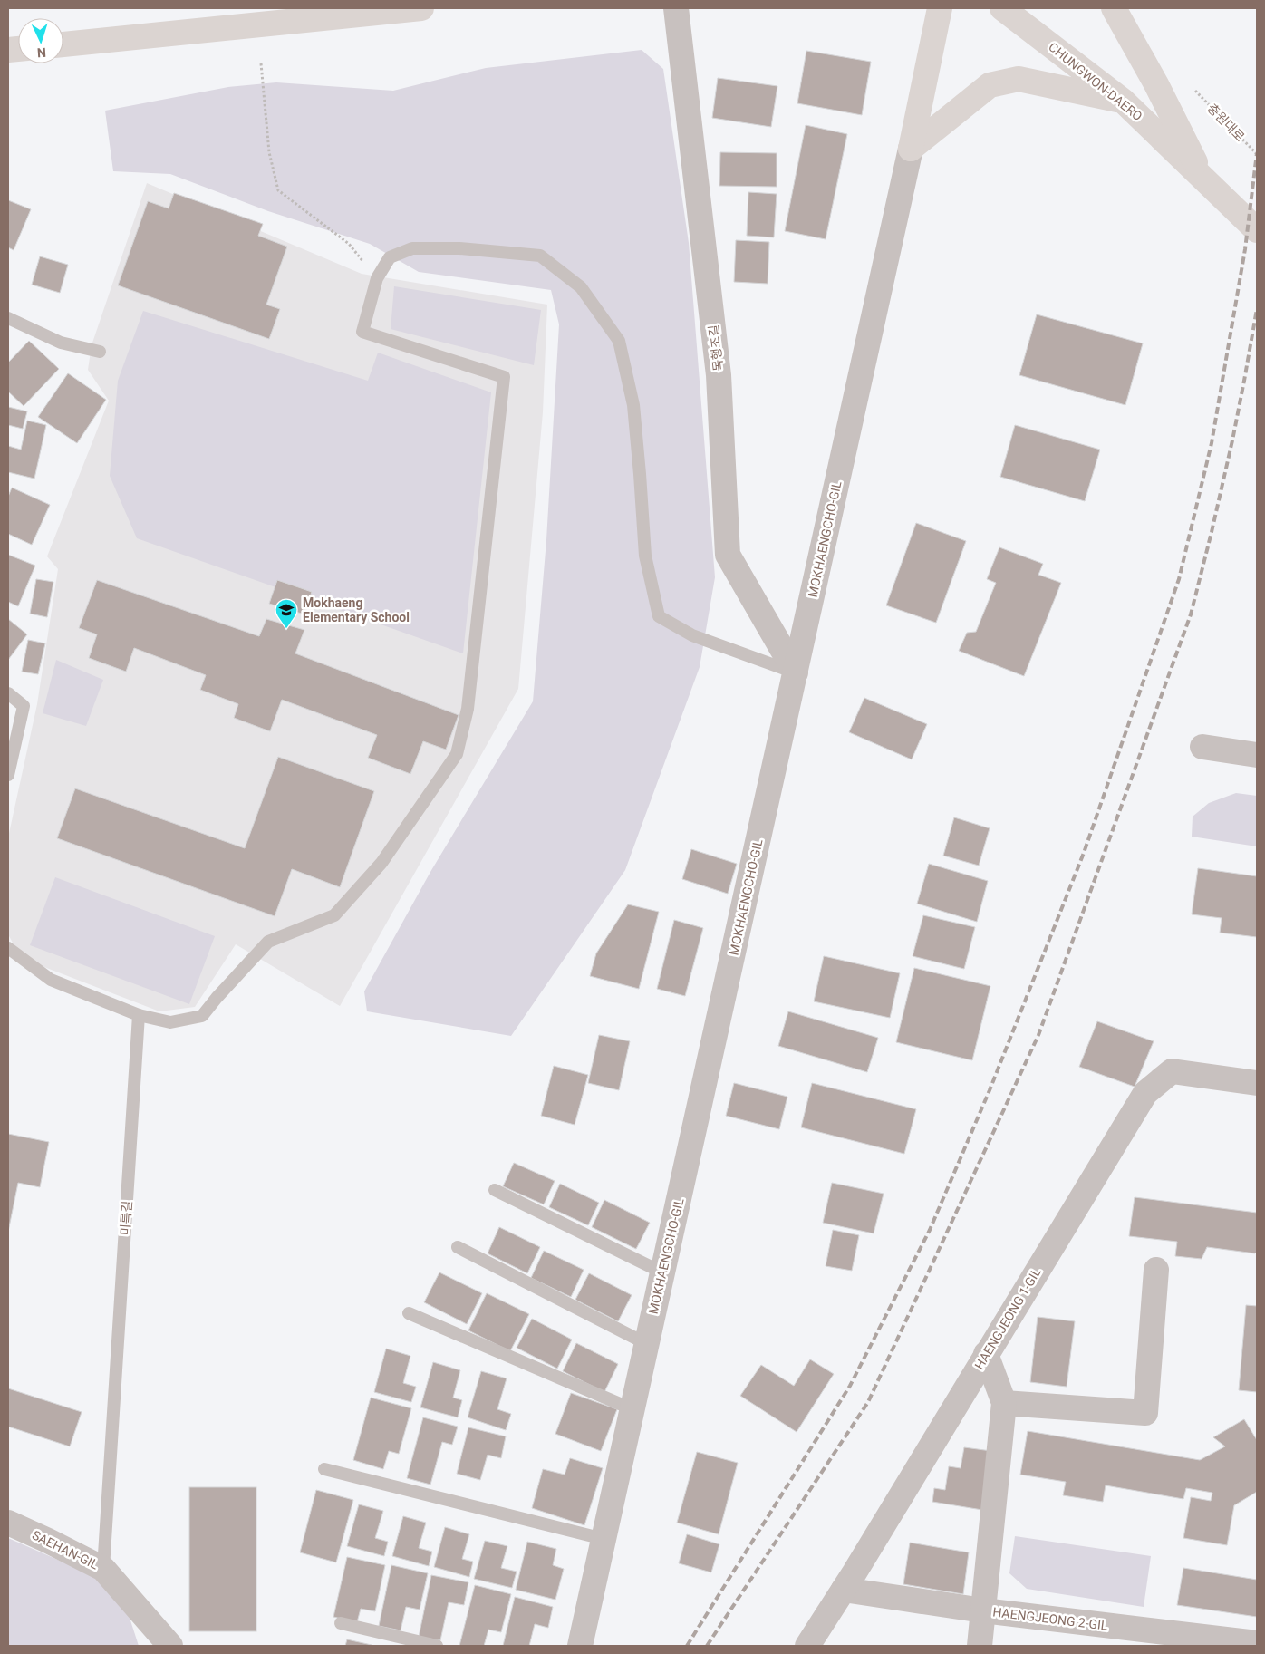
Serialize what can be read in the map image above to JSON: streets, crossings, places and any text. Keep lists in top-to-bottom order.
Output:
{
  "streets": {
    "street": [
      "CHUNGWON-DAERO",
      "목행초길",
      "MOKHAENGCHO-GIL",
      "HAENGJEONG 1-GIL",
      "SAEHAN-GIL",
      "HAENGJEONG 2-GIL"
    ],
    "lane": ["미륵길"],
    "path": ["충원대로"]
  },
  "crossings": [
    ["목행초길", "MOKHAENGCHO-GIL"],
    ["미륵길", "SAEHAN-GIL"],
    ["HAENGJEONG 1-GIL", "HAENGJEONG 2-GIL"]
  ],
  "places": {
    "school or university": ["Mokhaeng Elementary School"]
  },
  "north": "bottom"
}
